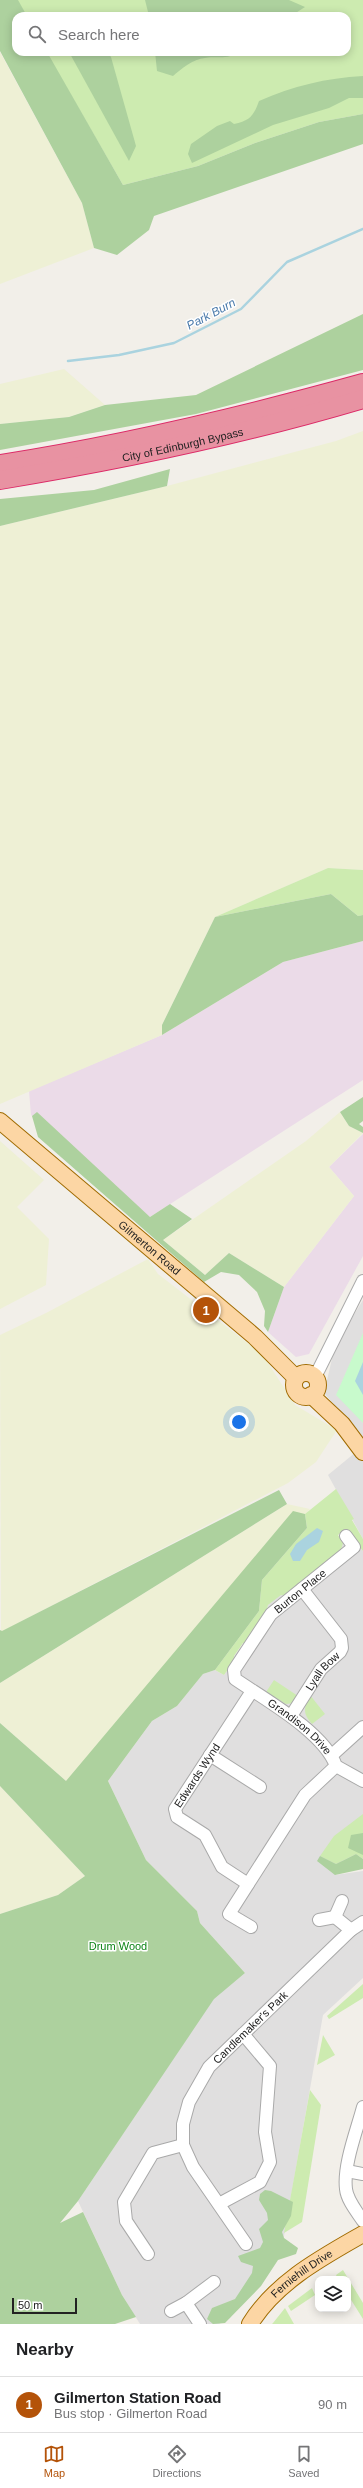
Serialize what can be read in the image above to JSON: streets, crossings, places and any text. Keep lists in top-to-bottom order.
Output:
{
  "streets": {
    "highway": ["City of Edinburgh Bypass"],
    "main road": ["Gilmerton Road", "Ferniehill Drive"],
    "street": [
      "Burton Place",
      "Lyall Bow",
      "Grandison Drive",
      "Edwards Wynd",
      "Candlemaker's Park"
    ]
  },
  "crossings": [
    ["Burton Place", "Lyall Bow"],
    ["Burton Place", "Grandison Drive"],
    ["Lyall Bow", "Grandison Drive"],
    ["Grandison Drive", "Edwards Wynd"]
  ],
  "water": ["Park Burn"],
  "parks": ["Drum Wood"],
  "scale_bar": "50 m",
  "page": {
    "search": "Search here",
    "pins": "1",
    "scale": "50 m",
    "heading": "Nearby",
    "list": [
      {
        "mark": "1",
        "name": "Gilmerton Station Road",
        "note": "Bus stop · Gilmerton Road",
        "value": "90 m"
      }
    ],
    "nav": ["Map", "Directions", "Saved"]
  }
}
